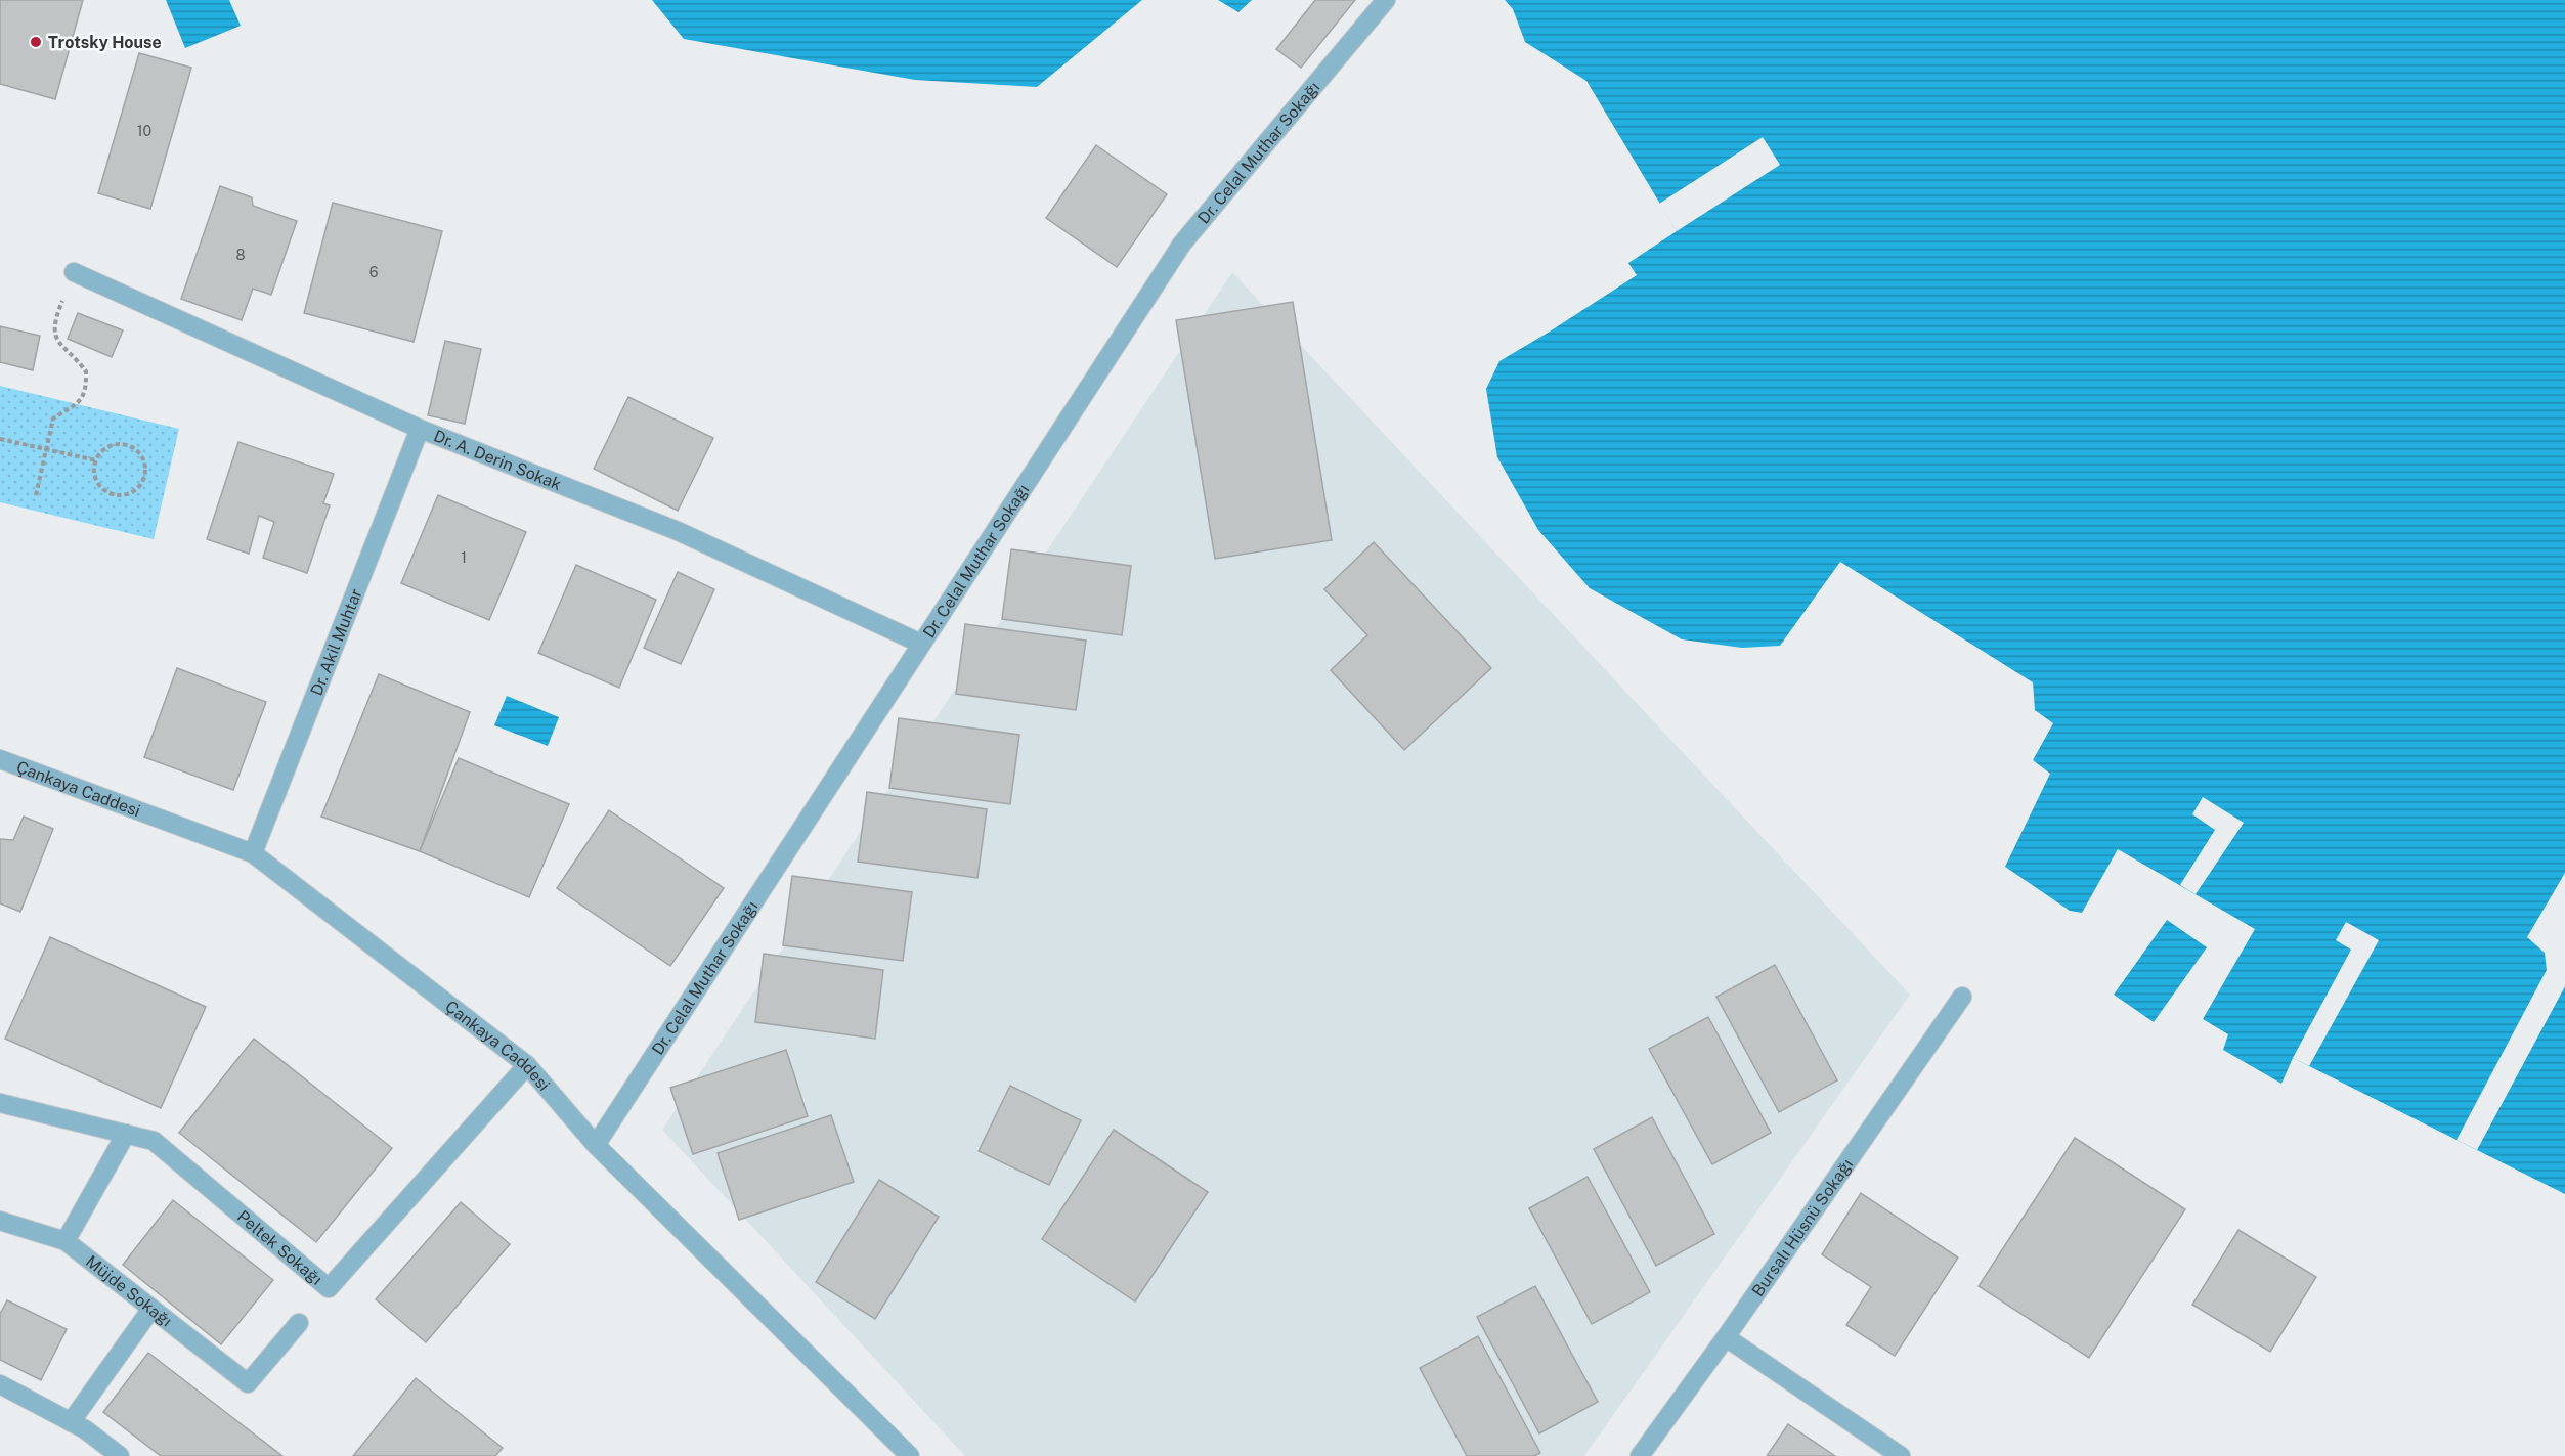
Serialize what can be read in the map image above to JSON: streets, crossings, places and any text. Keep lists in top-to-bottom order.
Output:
{
  "streets": {
    "street": [
      "Dr. Celal Muthar Sokağı",
      "Dr. A. Derin Sokak",
      "Dr. Akil Muhtar",
      "Çankaya Caddesi",
      "Bursalı Hüsnü Sokağı",
      "Peltek Sokağı",
      "Müjde Sokağı"
    ]
  },
  "crossings": [
    ["Dr. Celal Muthar Sokağı", "Dr. A. Derin Sokak"],
    ["Dr. Celal Muthar Sokağı", "Çankaya Caddesi"],
    ["Dr. A. Derin Sokak", "Dr. Akil Muhtar"],
    ["Dr. Akil Muhtar", "Çankaya Caddesi"],
    ["Çankaya Caddesi", "Peltek Sokağı"]
  ],
  "places": ["Trotsky House"],
  "house_numbers": [
    "10",
    "8",
    "6",
    "1"
  ]
}
